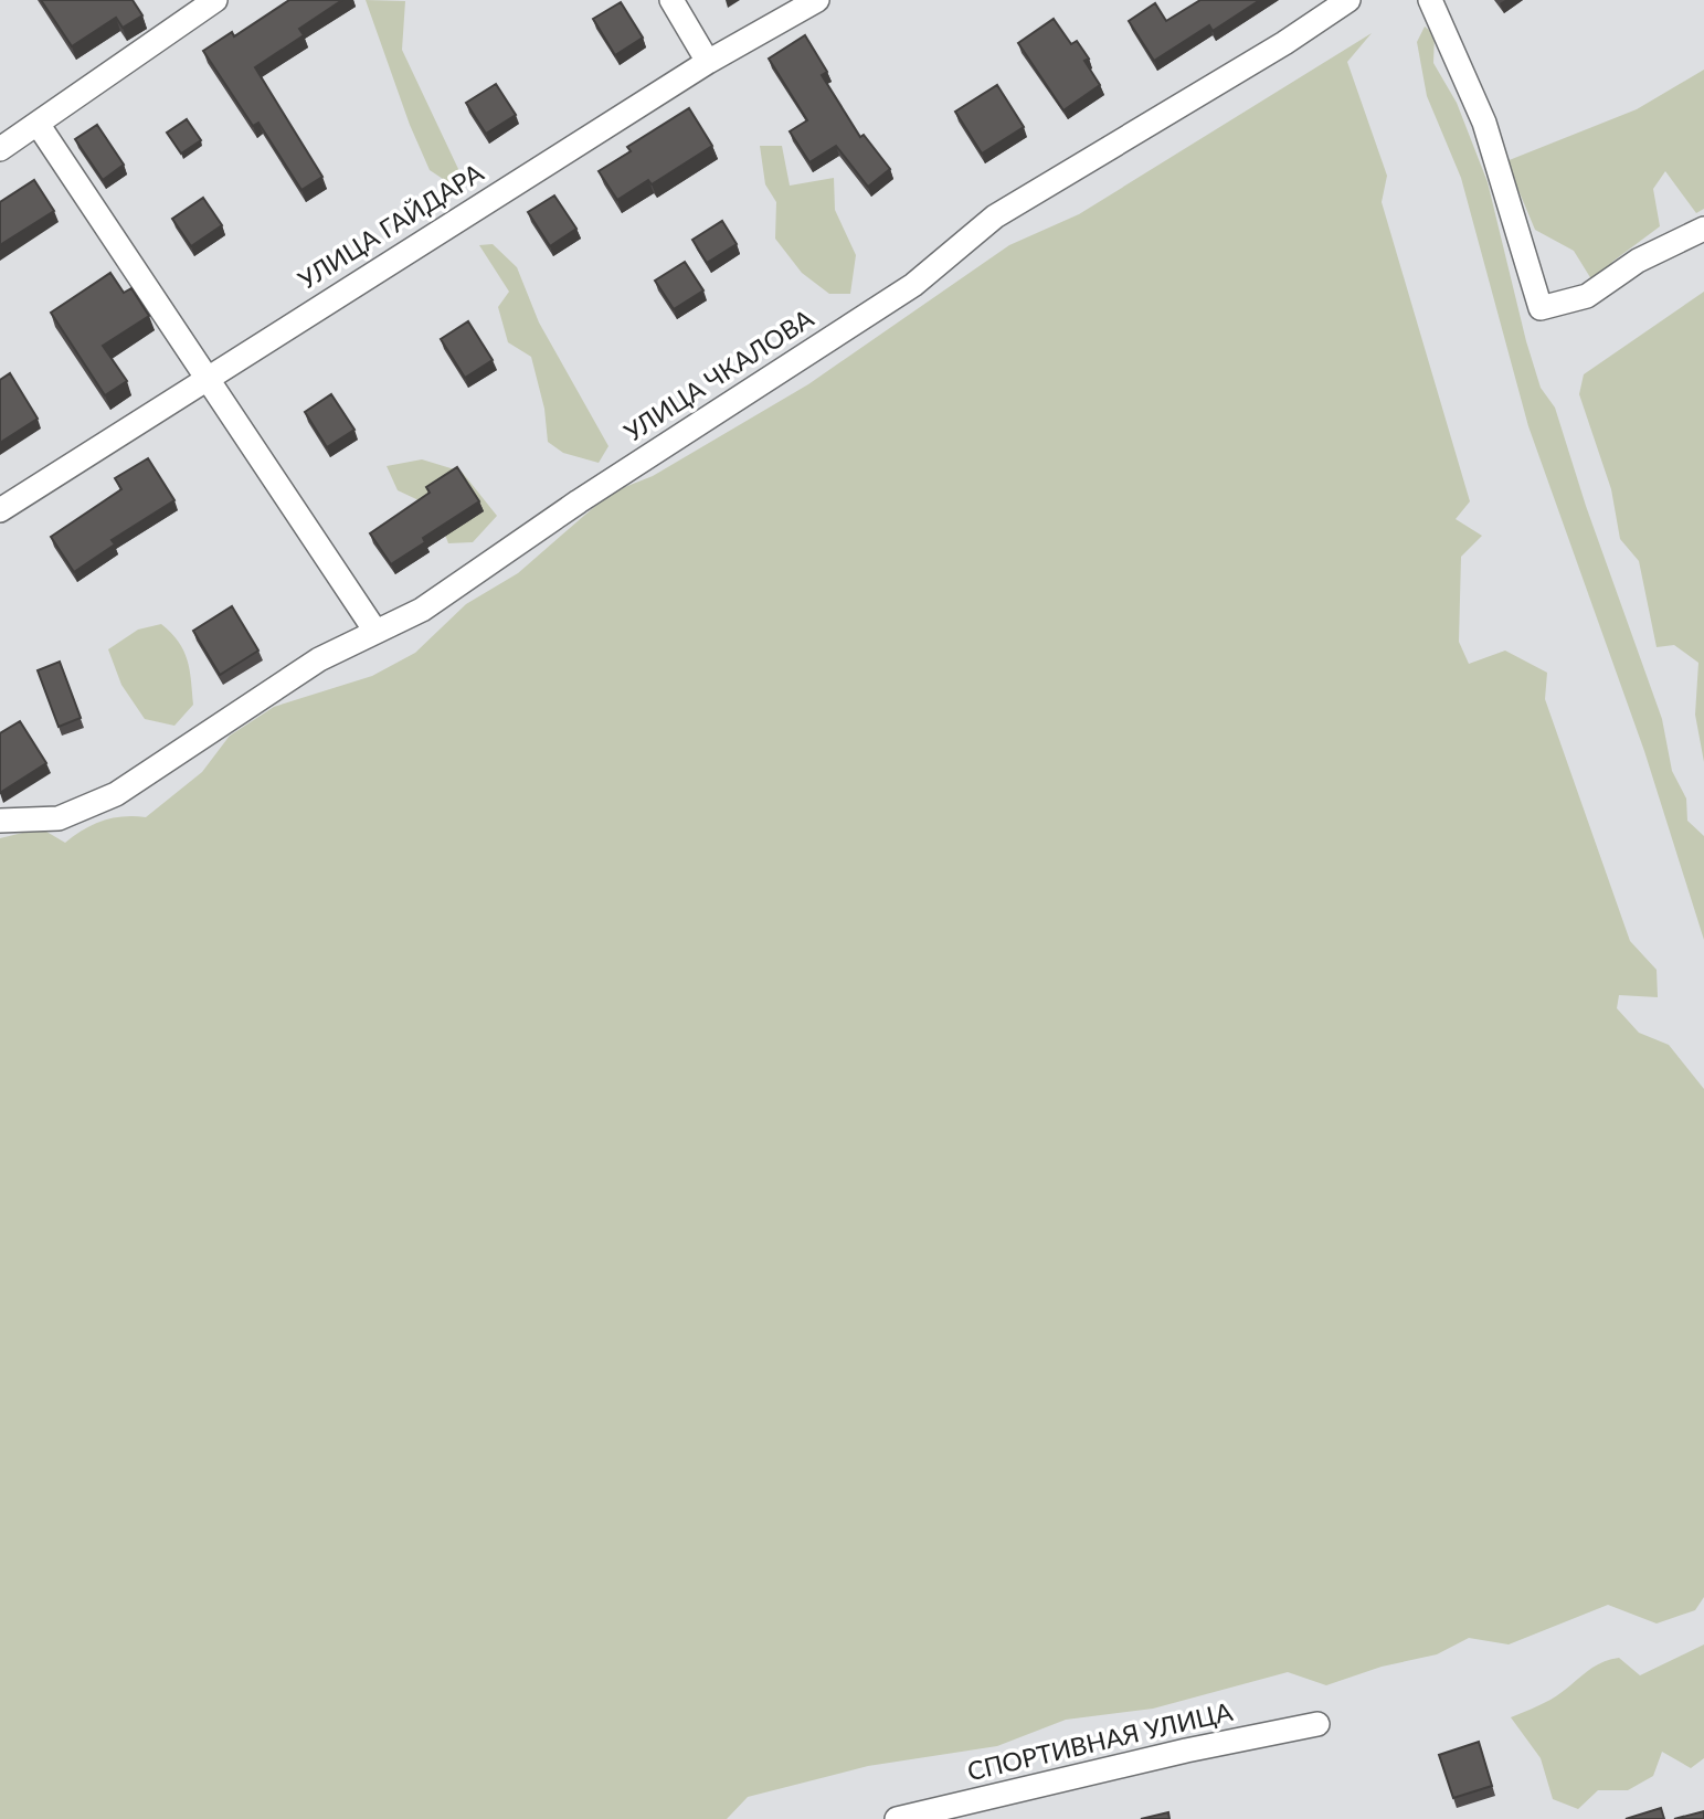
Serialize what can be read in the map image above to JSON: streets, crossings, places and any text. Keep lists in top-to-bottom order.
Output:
{
  "streets": {
    "street": ["УЛИЦА ГАЙДАРА", "УЛИЦА ЧКАЛОВА", "СПОРТИВНАЯ УЛИЦА"]
  }
}
